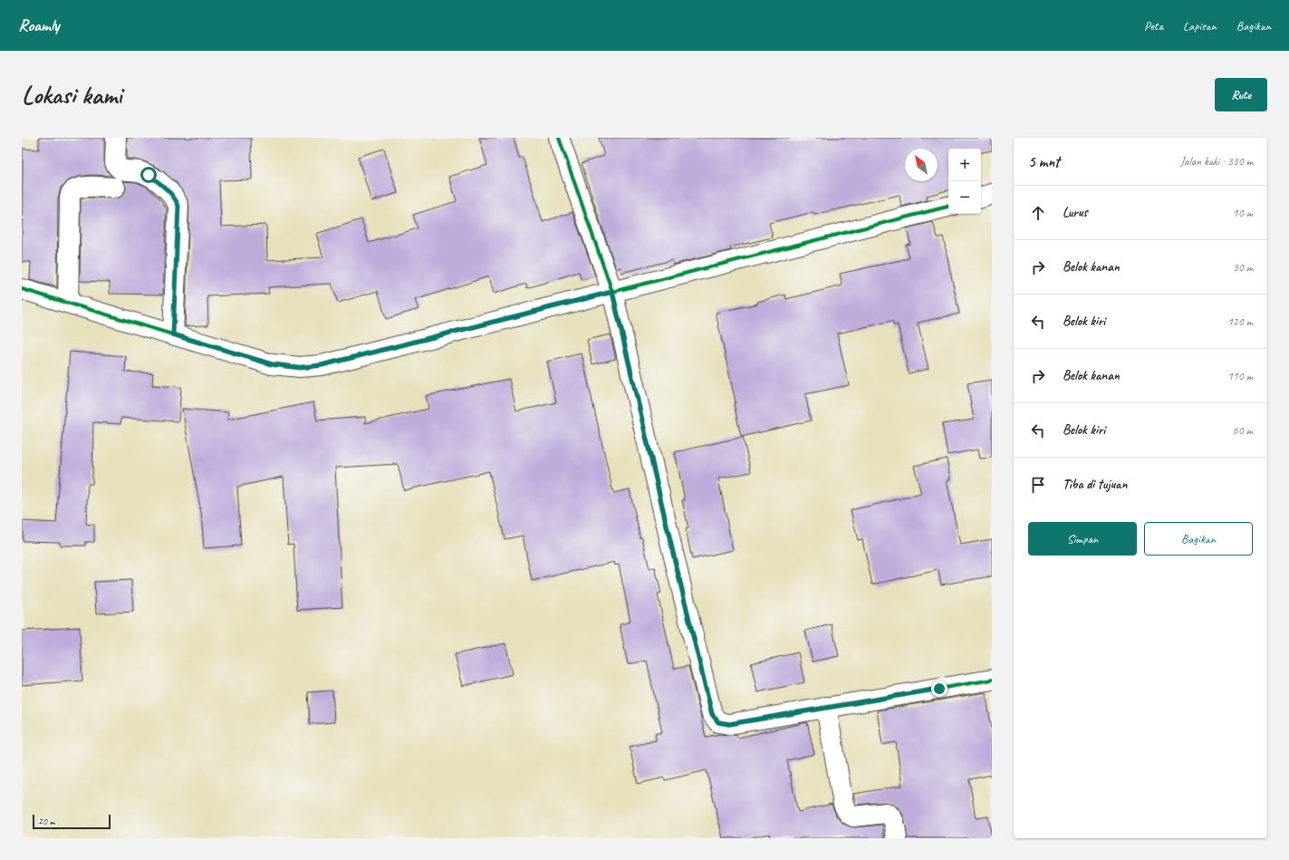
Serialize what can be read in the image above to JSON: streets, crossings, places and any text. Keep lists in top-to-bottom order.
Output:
{
  "scale_bar": "20 m",
  "north": "top left",
  "page": {
    "header": "Roamly",
    "nav": ["Peta", "Lapisan", "Bagikan"],
    "buttons": [
      "Rute",
      ["Simpan", "Bagikan"]
    ],
    "title": "Lokasi kami",
    "heading": ["5 mnt", "Jalan kaki · 330 m"],
    "map_buttons": ["+", "−"],
    "list": [
      ["Lurus", "10 m"],
      ["Belok kanan", "30 m"],
      ["Belok kiri", "120 m"],
      ["Belok kanan", "110 m"],
      ["Belok kiri", "60 m"],
      "Tiba di tujuan"
    ],
    "scale": "20 m"
  }
}
